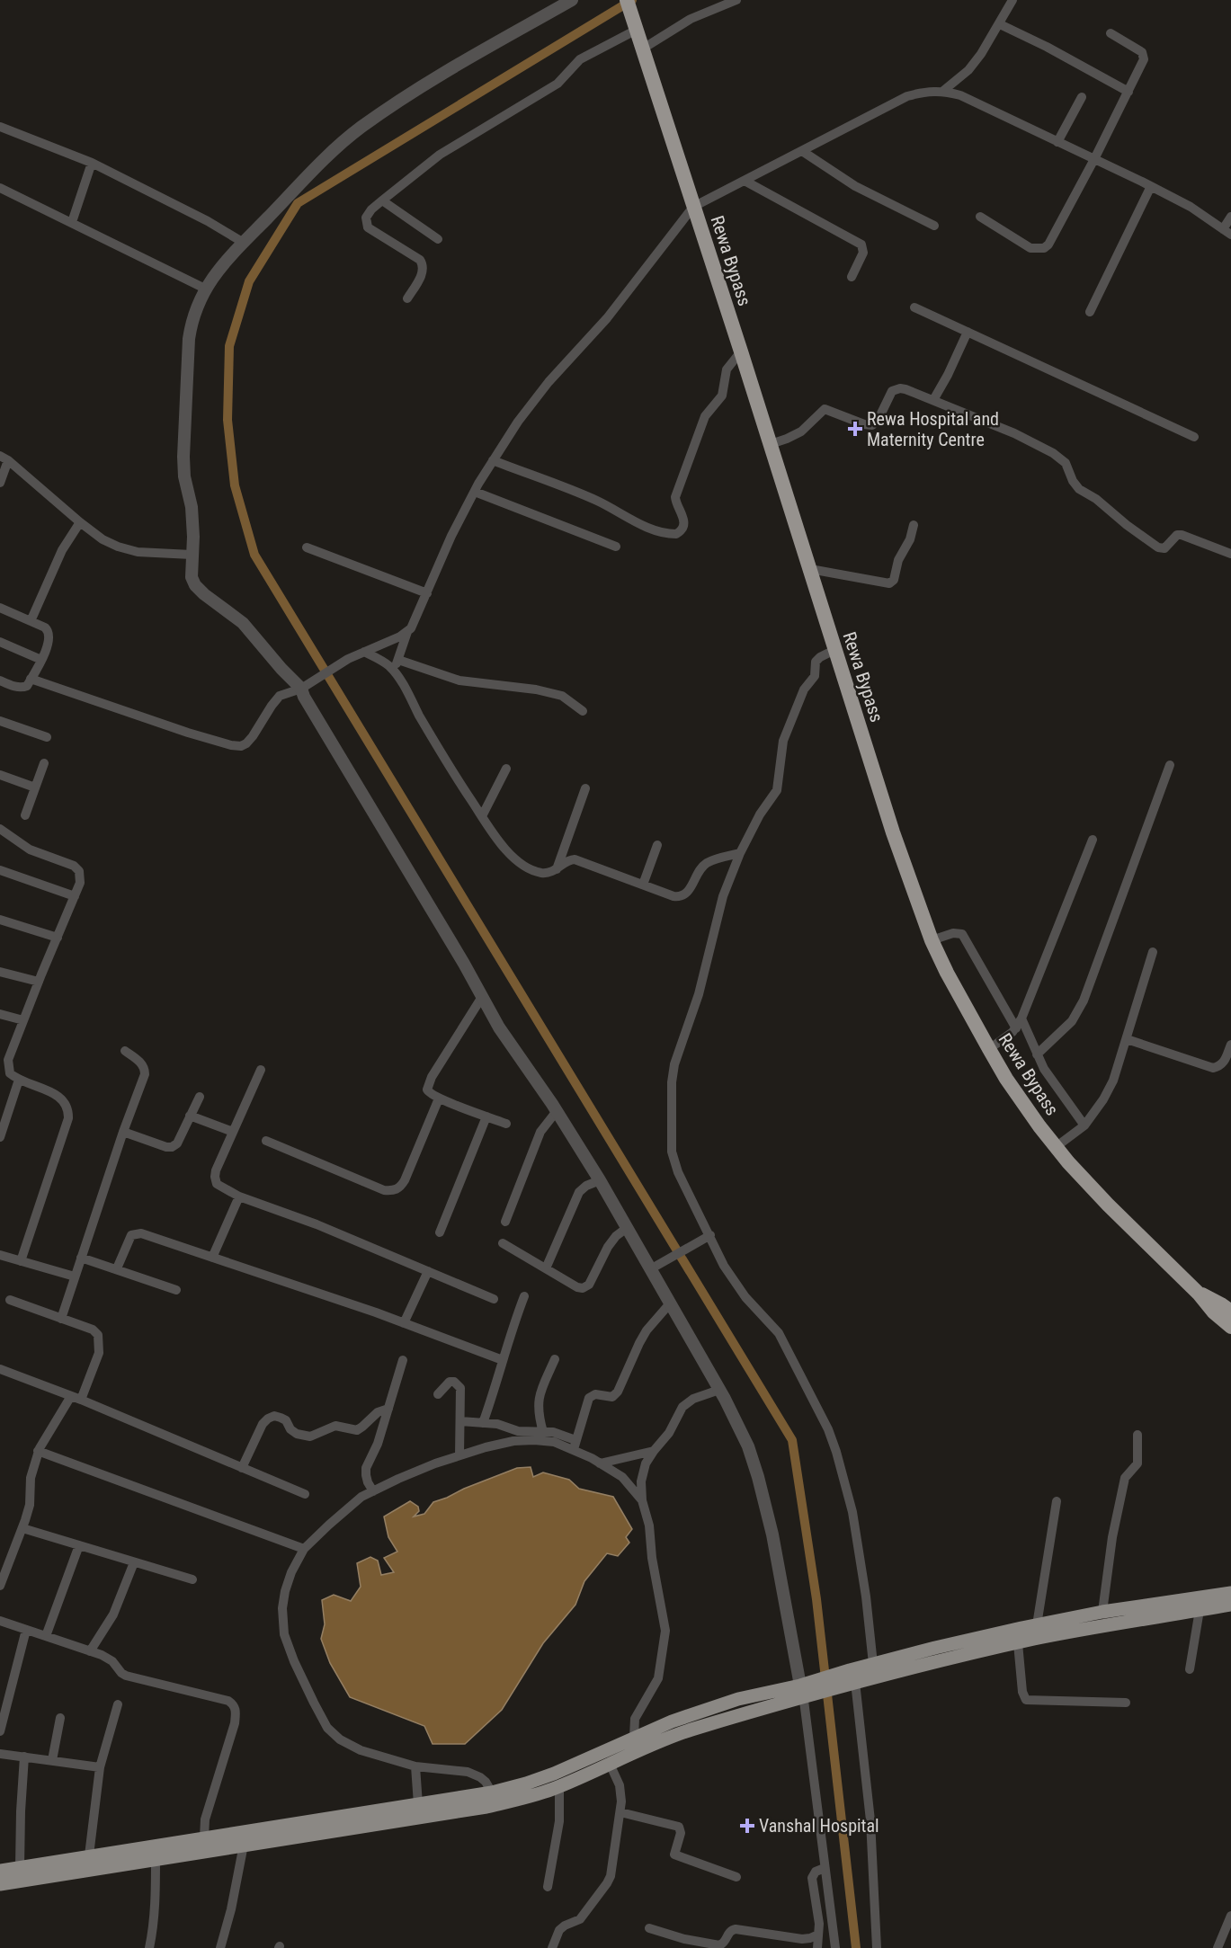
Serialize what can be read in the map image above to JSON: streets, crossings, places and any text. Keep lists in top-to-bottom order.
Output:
{
  "streets": {
    "highway": ["Rewa Bypass"]
  },
  "places": {
    "health": ["Rewa Hospital and Maternity Centre", "Vanshal Hospital"]
  }
}
